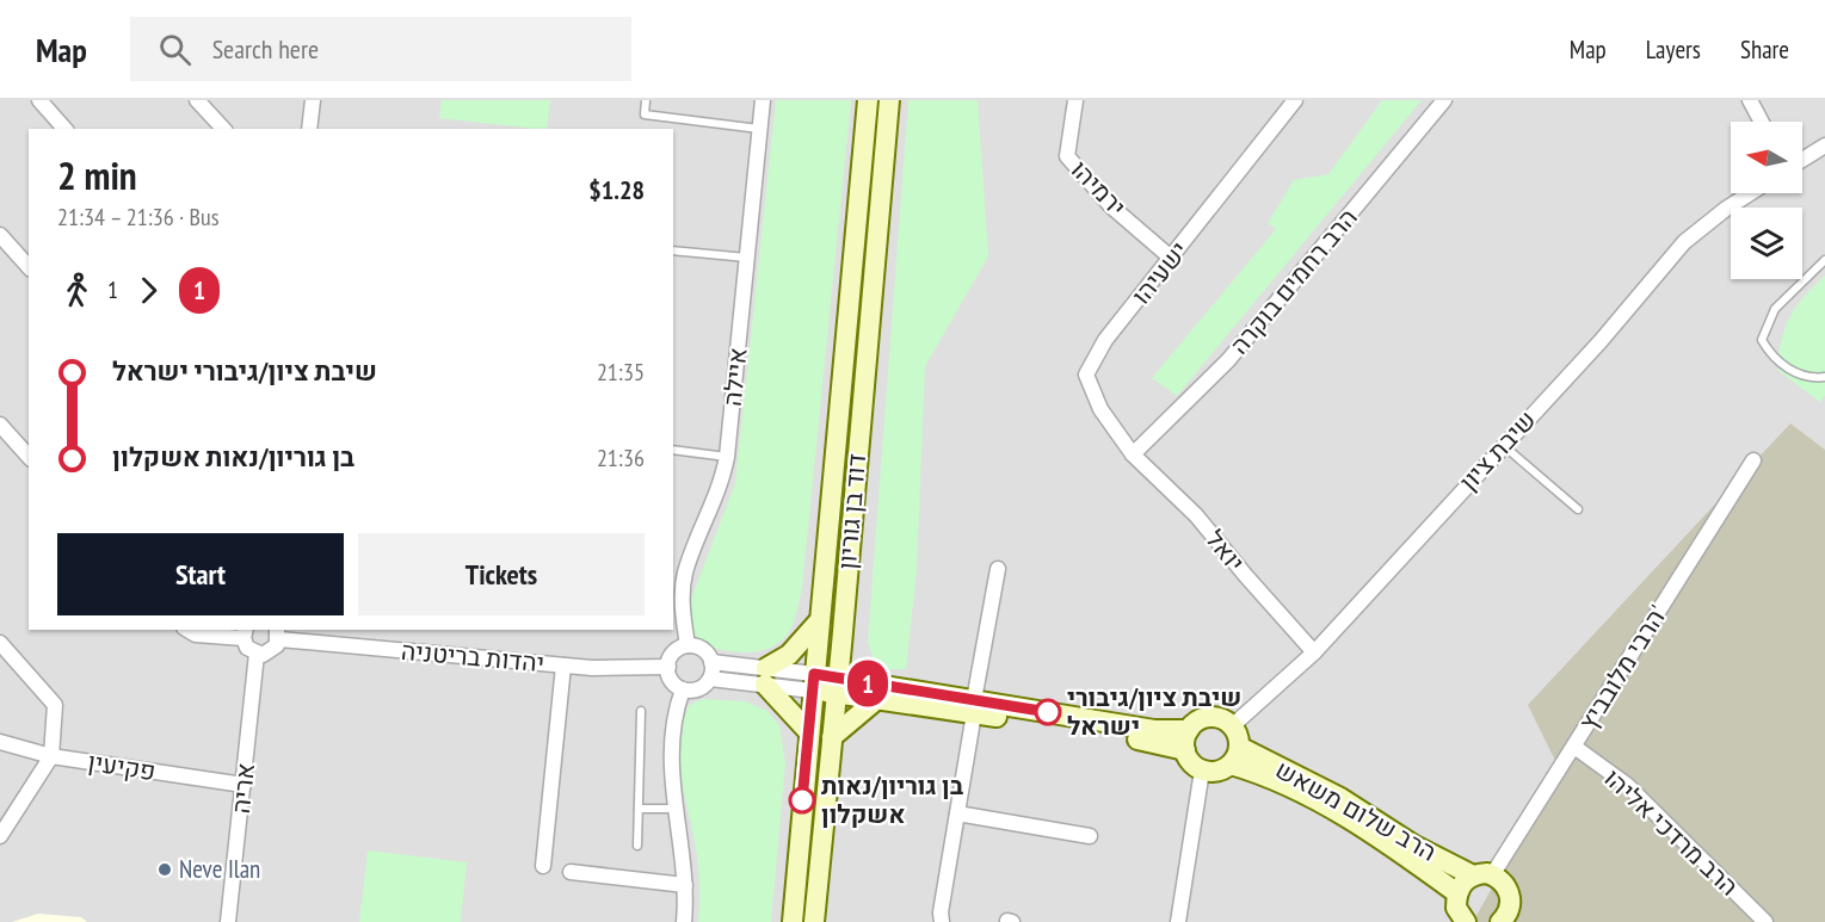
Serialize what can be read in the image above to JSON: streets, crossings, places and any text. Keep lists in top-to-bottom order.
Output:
{
  "streets": {
    "main road": ["דוד בן גוריון", "הרב שלום משאש"],
    "street": [
      "ירמיהו",
      "ישעיהו",
      "הרב רחמים בוקרה",
      "איילה",
      "שיבת ציון",
      "יואל",
      "יהדות בריטניה",
      "הרבי מלובביץ'",
      "פקיעין",
      "אריה",
      "הרב מרדכי אליהו"
    ]
  },
  "crossings": [
    ["ירמיהו", "ישעיהו"],
    ["ישעיהו", "הרב רחמים בוקרה"],
    ["ישעיהו", "יואל"],
    ["הרב רחמים בוקרה", "יואל"],
    ["איילה", "יהדות בריטניה"],
    ["שיבת ציון", "יואל"],
    ["שיבת ציון", "הרב שלום משאש"],
    ["הרבי מלובביץ'", "הרב שלום משאש"],
    ["הרבי מלובביץ'", "הרב מרדכי אליהו"],
    ["פקיעין", "אריה"]
  ],
  "places": ["שיבת ציון/גיבורי ישראל", "בן גוריון/נאות אשקלון", "Neve Ilan"],
  "lines": ["bus line 1"],
  "north": "left",
  "page": {
    "header": "Map",
    "search": "Search here",
    "nav": ["Map", "Layers", "Share"],
    "on_map": "1",
    "heading": ["2 min", "21:34 – 21:36 · Bus", "$1.28"],
    "legs": ["1", "1"],
    "list": [
      {
        "name": "שיבת ציון/גיבורי ישראל",
        "value": "21:35"
      },
      {
        "name": "בן גוריון/נאות אשקלון",
        "value": "21:36"
      }
    ],
    "buttons": ["Start", "Tickets"]
  }
}
